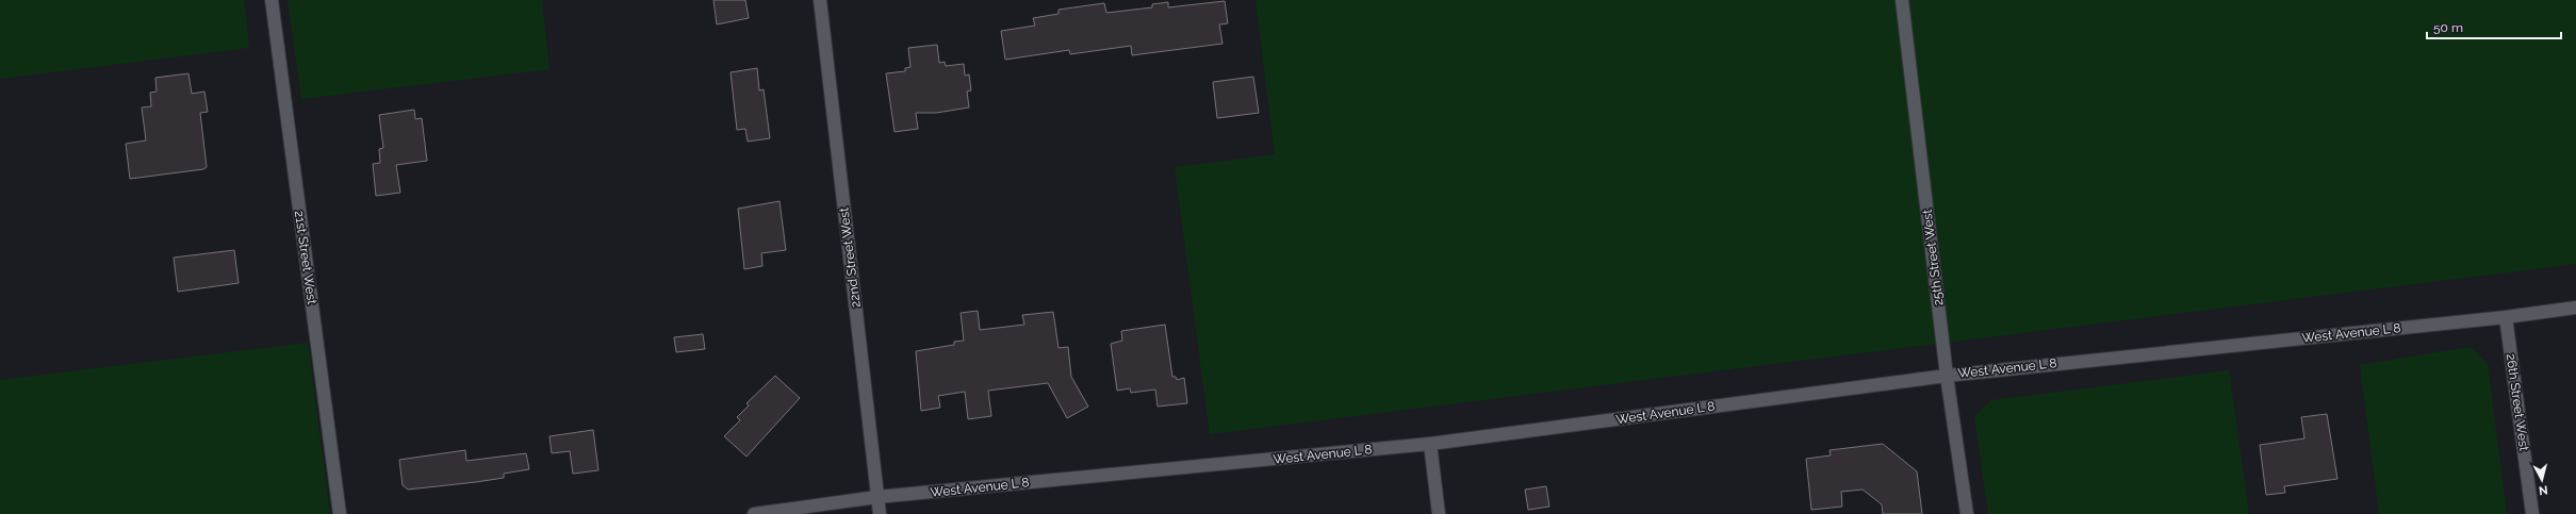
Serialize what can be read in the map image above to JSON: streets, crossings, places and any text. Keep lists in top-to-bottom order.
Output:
{
  "streets": {
    "street": [
      "21st Street West",
      "22nd Street West",
      "25th Street West",
      "West Avenue L 8",
      "26th Street West"
    ]
  },
  "crossings": [
    ["22nd Street West", "West Avenue L 8"],
    ["25th Street West", "West Avenue L 8"],
    ["West Avenue L 8", "26th Street West"]
  ],
  "scale_bar": "50 m",
  "north": "bottom"
}
